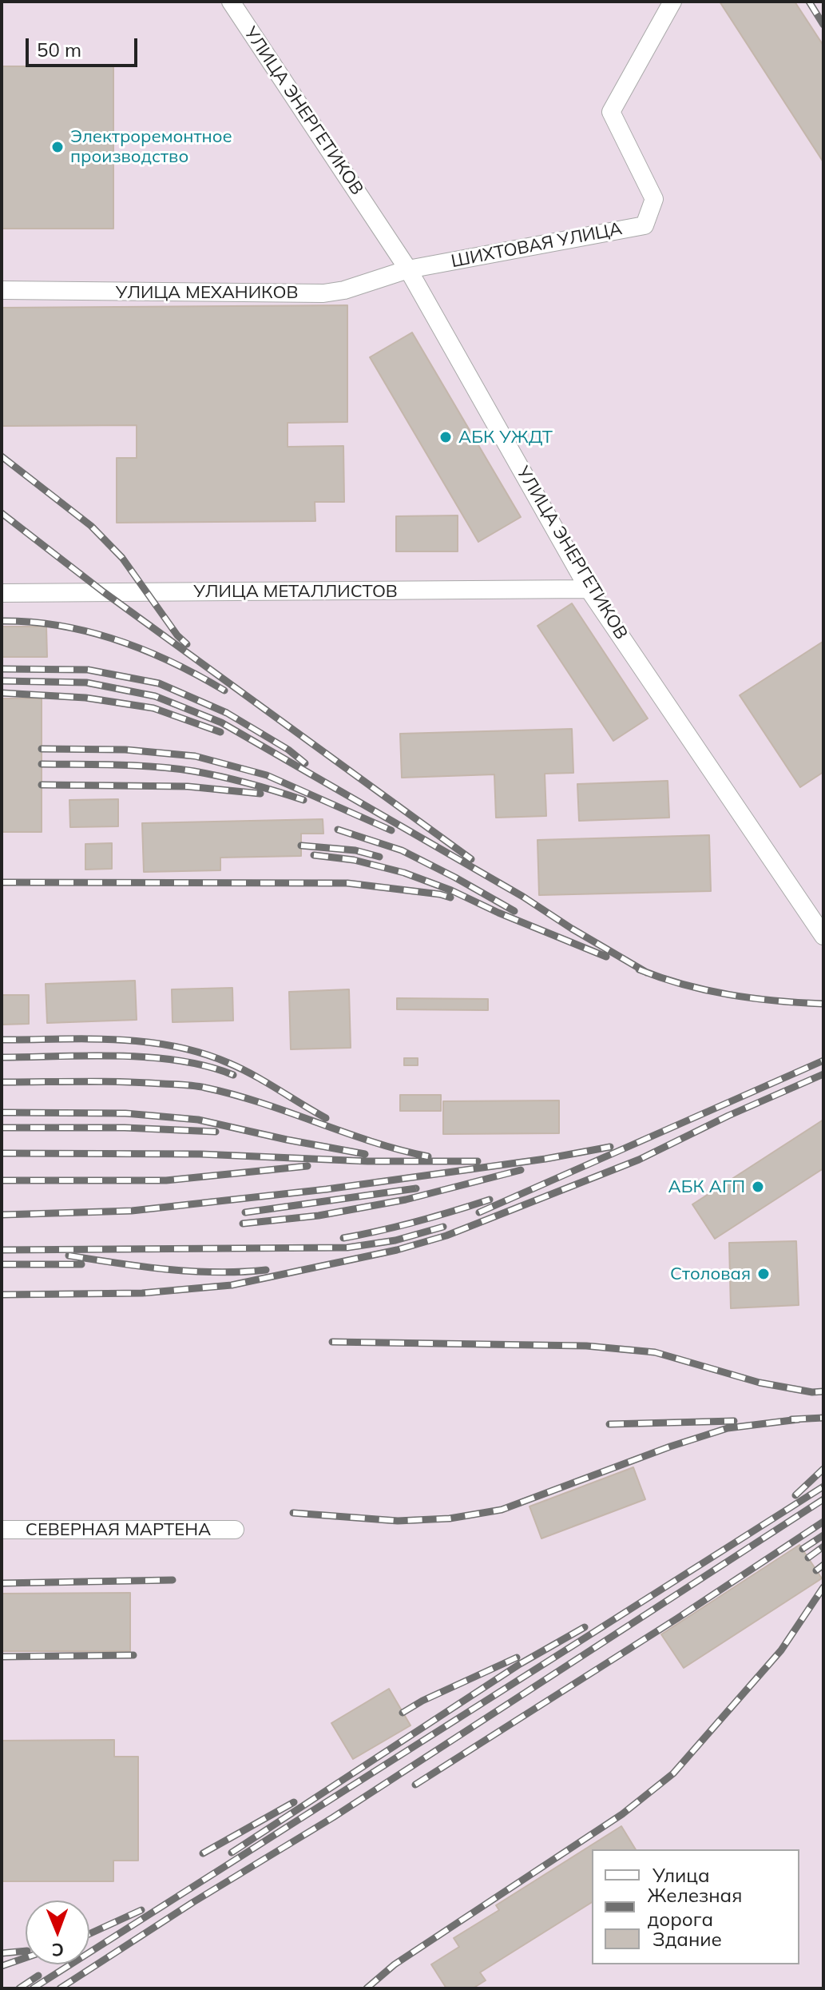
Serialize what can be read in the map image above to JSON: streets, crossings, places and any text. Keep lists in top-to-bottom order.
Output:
{
  "streets": {
    "street": [
      "УЛИЦА ЭНЕРГЕТИКОВ",
      "ШИХТОВАЯ УЛИЦА",
      "УЛИЦА МЕХАНИКОВ",
      "УЛИЦА МЕТАЛЛИСТОВ",
      "СЕВЕРНАЯ МАРТЕНА"
    ]
  },
  "crossings": [
    ["УЛИЦА ЭНЕРГЕТИКОВ", "ШИХТОВАЯ УЛИЦА"],
    ["УЛИЦА ЭНЕРГЕТИКОВ", "УЛИЦА МЕХАНИКОВ"],
    ["УЛИЦА ЭНЕРГЕТИКОВ", "УЛИЦА МЕТАЛЛИСТОВ"],
    ["ШИХТОВАЯ УЛИЦА", "УЛИЦА МЕХАНИКОВ"]
  ],
  "places": [
    "Электроремонтное производство",
    "АБК УЖДТ",
    "АБК АГП",
    "Столовая"
  ],
  "legend": ["Улица", "Железная дорога", "Здание"],
  "scale_bar": "50 m",
  "north": "bottom"
}
